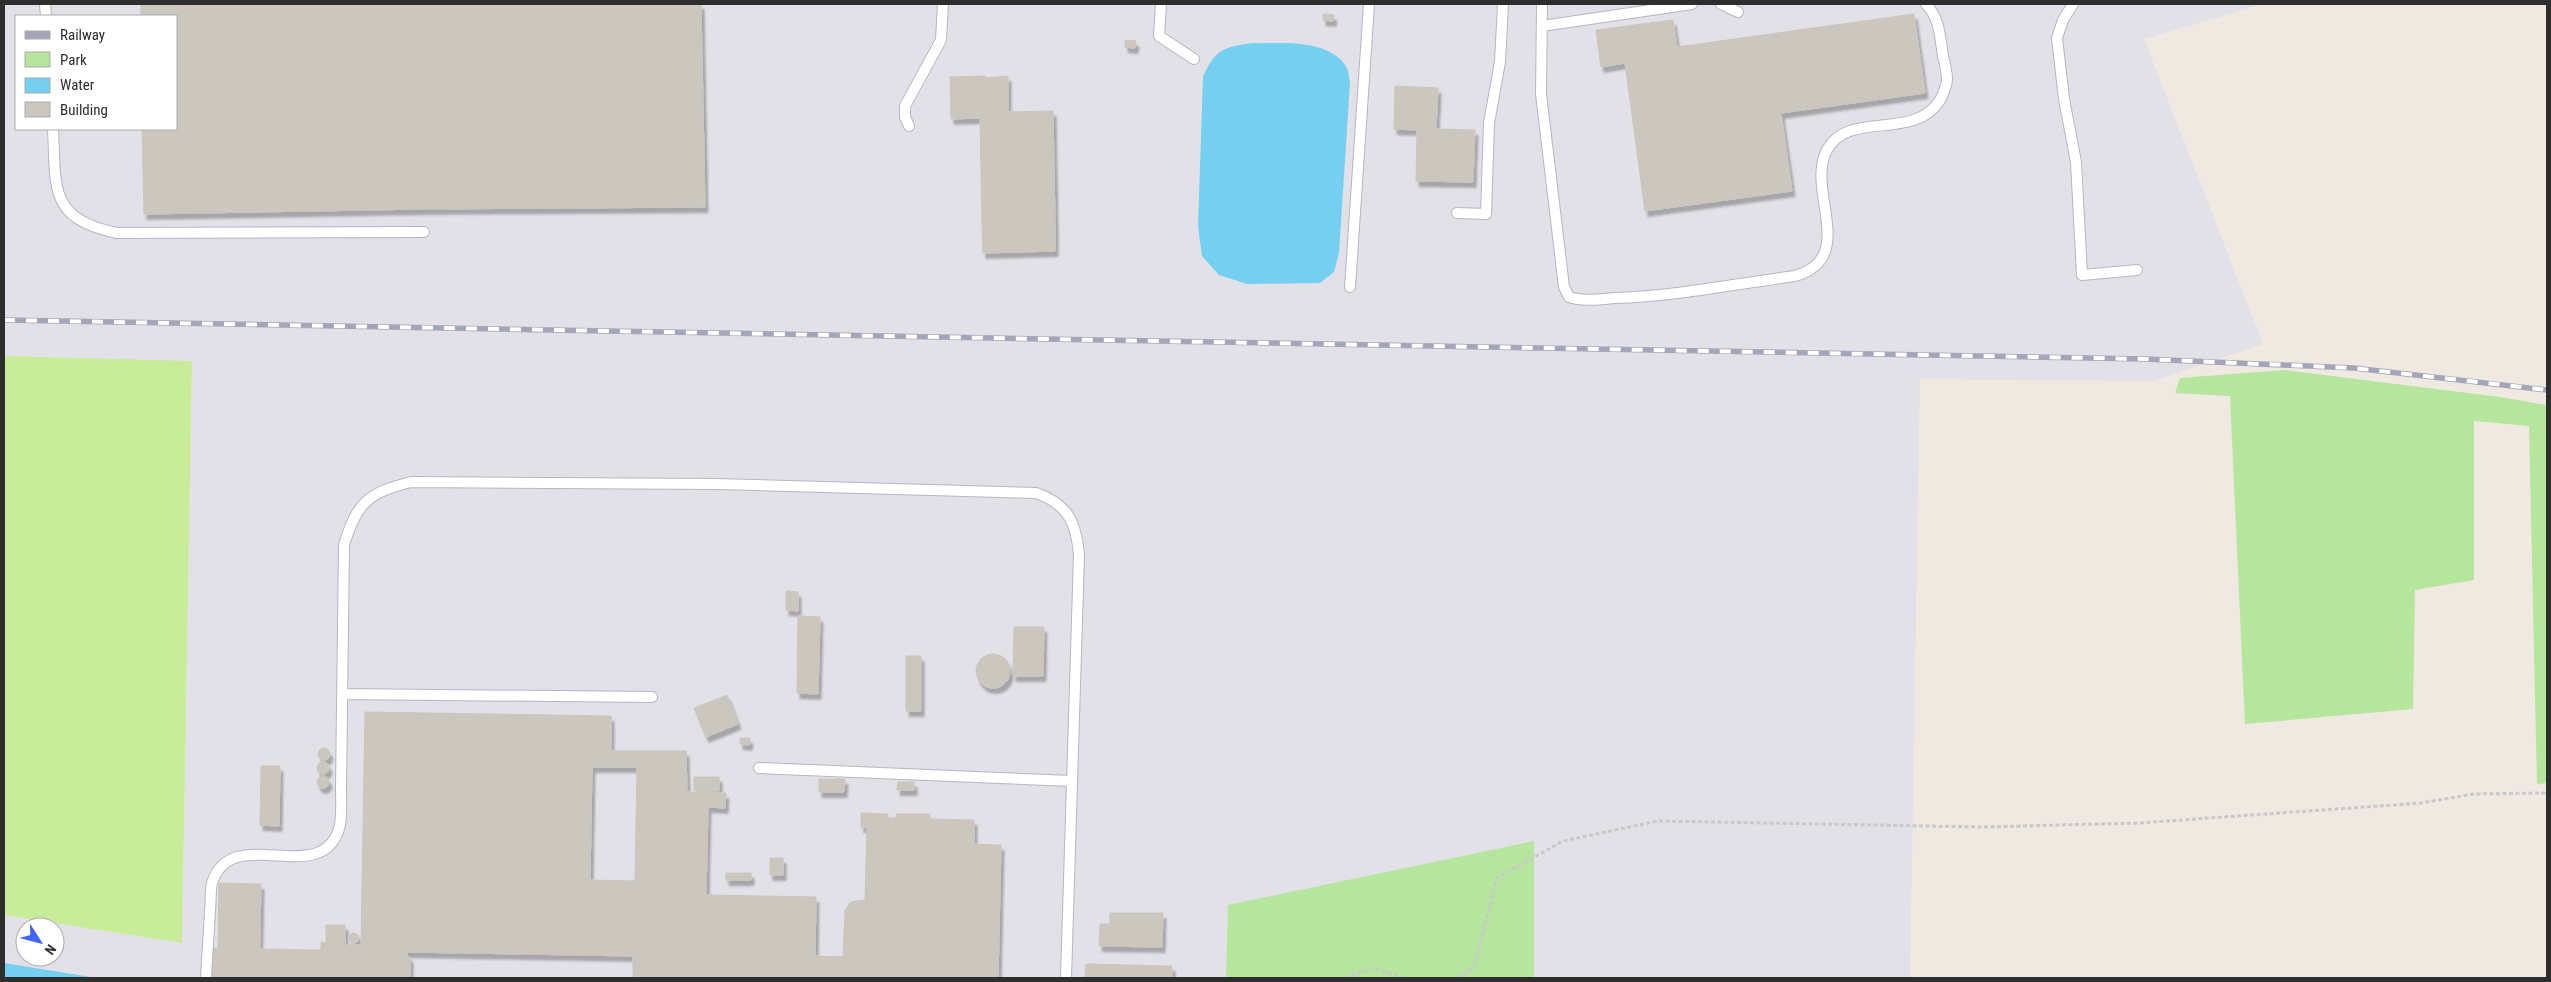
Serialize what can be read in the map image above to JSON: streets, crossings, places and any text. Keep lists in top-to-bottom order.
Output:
{
  "legend": [
    "Railway",
    "Park",
    "Water",
    "Building"
  ],
  "north": "bottom right"
}
